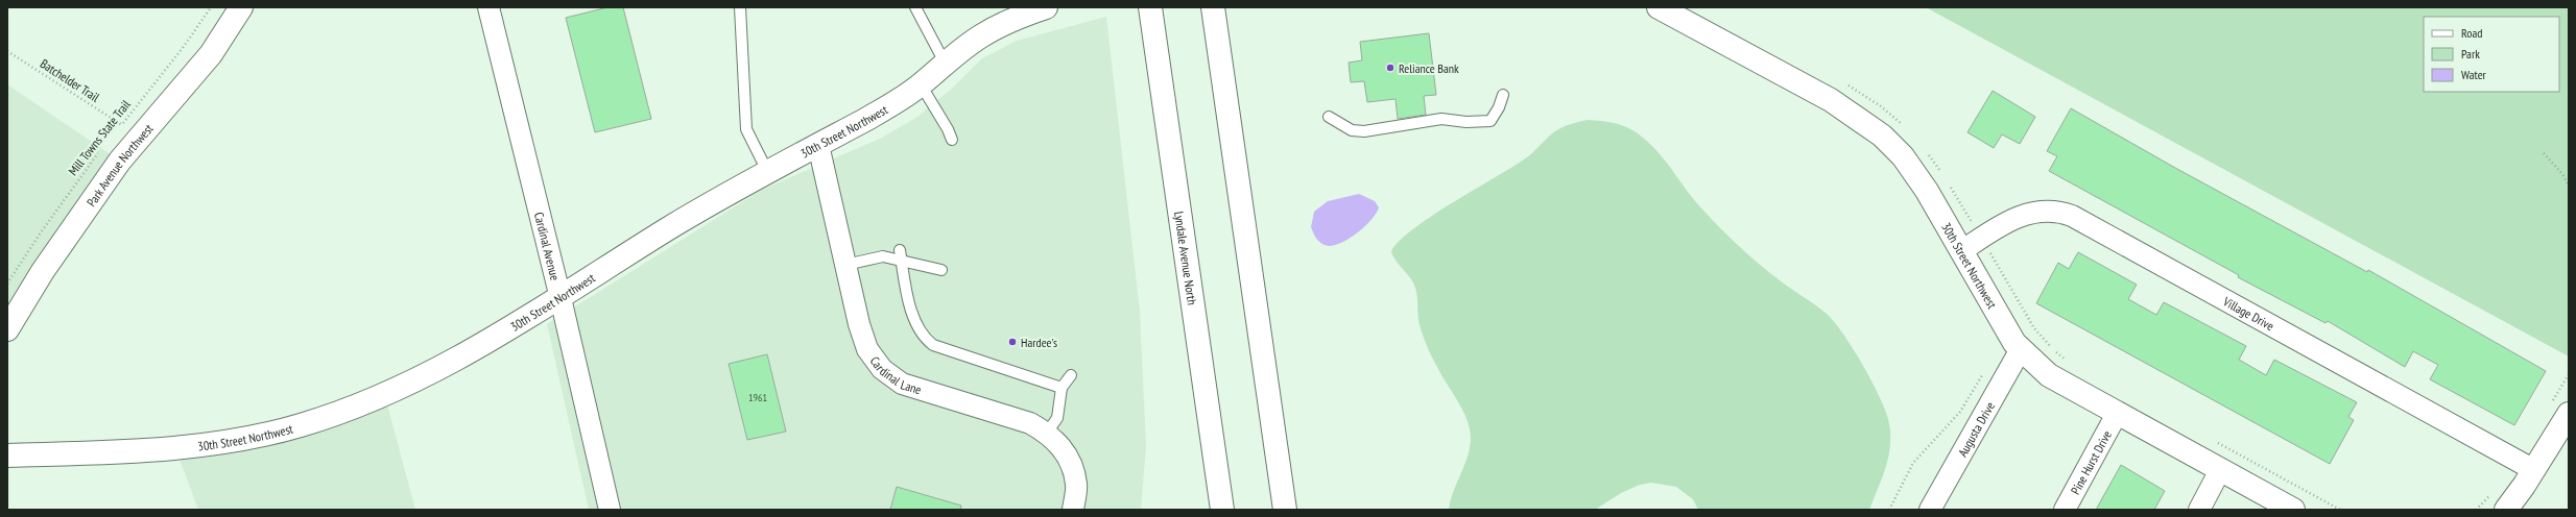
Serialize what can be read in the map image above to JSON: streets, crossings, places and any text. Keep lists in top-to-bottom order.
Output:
{
  "streets": {
    "main road": ["30th Street Northwest", "Park Avenue Northwest", "Lyndale Avenue North"],
    "street": [
      "Cardinal Avenue",
      "Village Drive",
      "Cardinal Lane",
      "Augusta Drive",
      "Pine Hurst Drive"
    ],
    "path": ["Batchelder Trail", "Mill Towns State Trail"]
  },
  "crossings": [
    ["Batchelder Trail", "Mill Towns State Trail"],
    ["30th Street Northwest", "Cardinal Avenue"],
    ["30th Street Northwest", "Village Drive"],
    ["30th Street Northwest", "Cardinal Lane"],
    ["30th Street Northwest", "Augusta Drive"],
    ["30th Street Northwest", "Pine Hurst Drive"]
  ],
  "places": ["Reliance Bank", "Hardee's"],
  "house_numbers": ["1961"],
  "legend": ["Road", "Park", "Water"]
}
